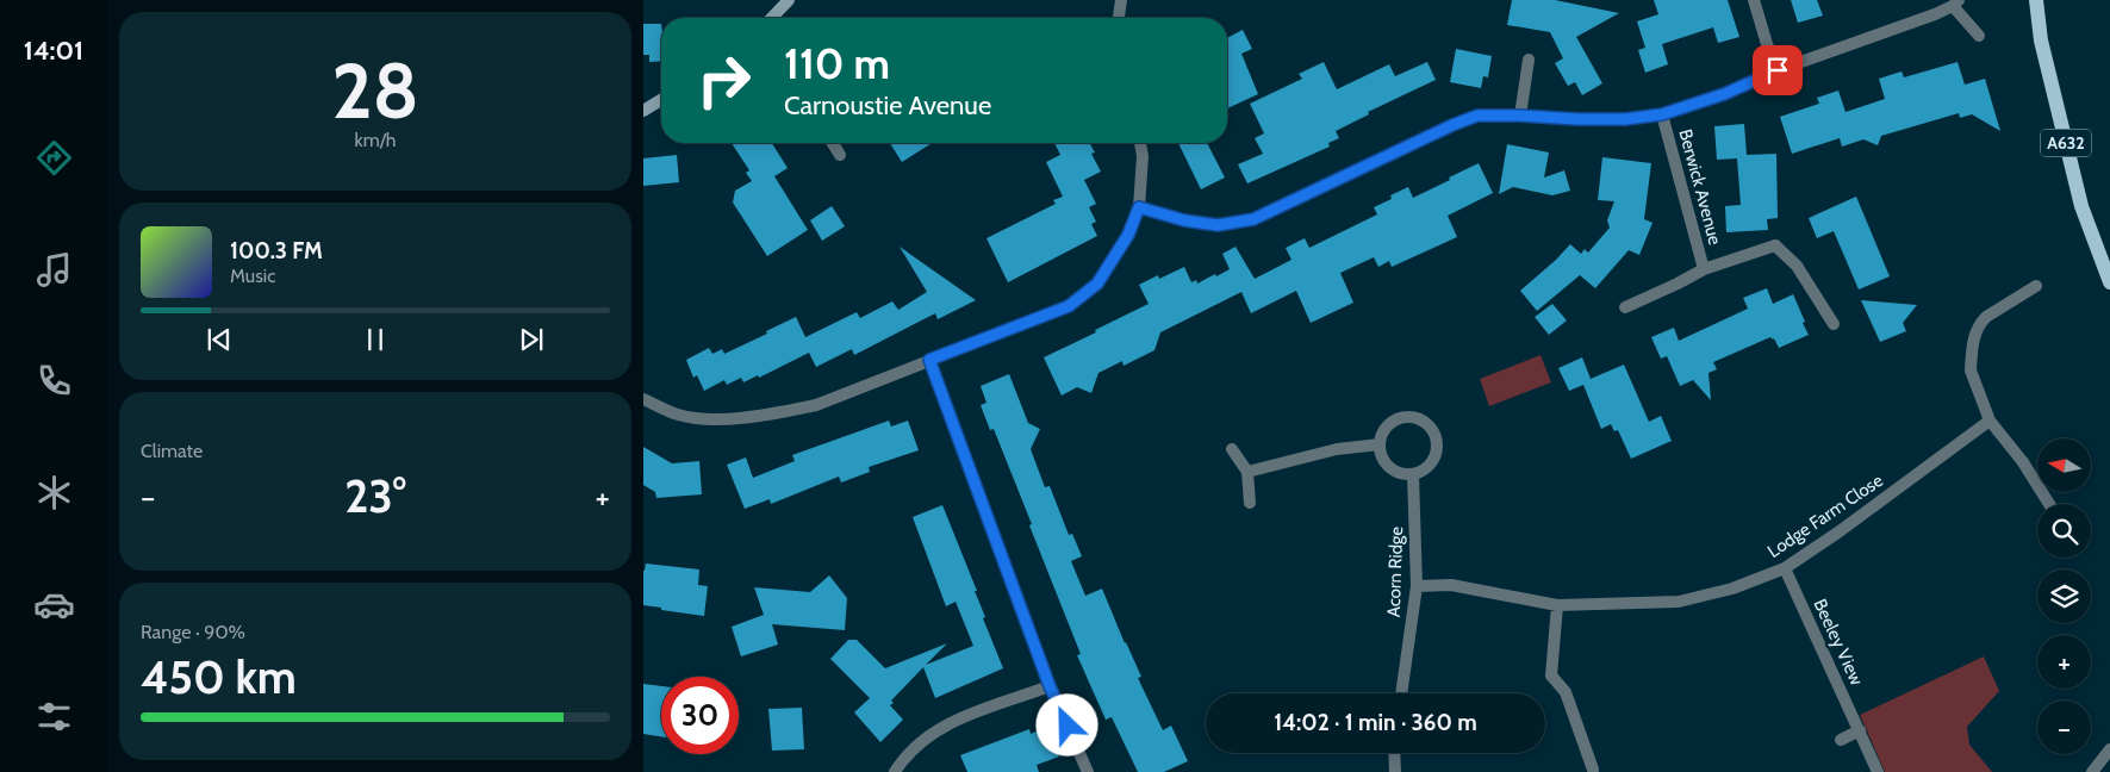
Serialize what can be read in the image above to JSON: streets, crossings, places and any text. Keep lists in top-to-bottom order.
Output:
{
  "streets": {
    "main road": ["A632"],
    "street": [
      "Berwick Avenue",
      "Lodge Farm Close",
      "Acorn Ridge",
      "Beeley View"
    ]
  },
  "crossings": [
    ["Lodge Farm Close", "Acorn Ridge"],
    ["Lodge Farm Close", "Beeley View"]
  ],
  "north": "left",
  "page": {
    "tabs": "14:01",
    "tile": [
      ["28", "km/h"],
      "Climate",
      ["Range · 90%", "450 km"]
    ],
    "turn": ["110 m", "Carnoustie Avenue"],
    "song": ["100.3 FM", "Music"],
    "map_buttons": ["+", "−"],
    "heat": ["−", "23°", "+"],
    "limit": "30",
    "trip": "14:02 · 1 min · 360 m"
  }
}
